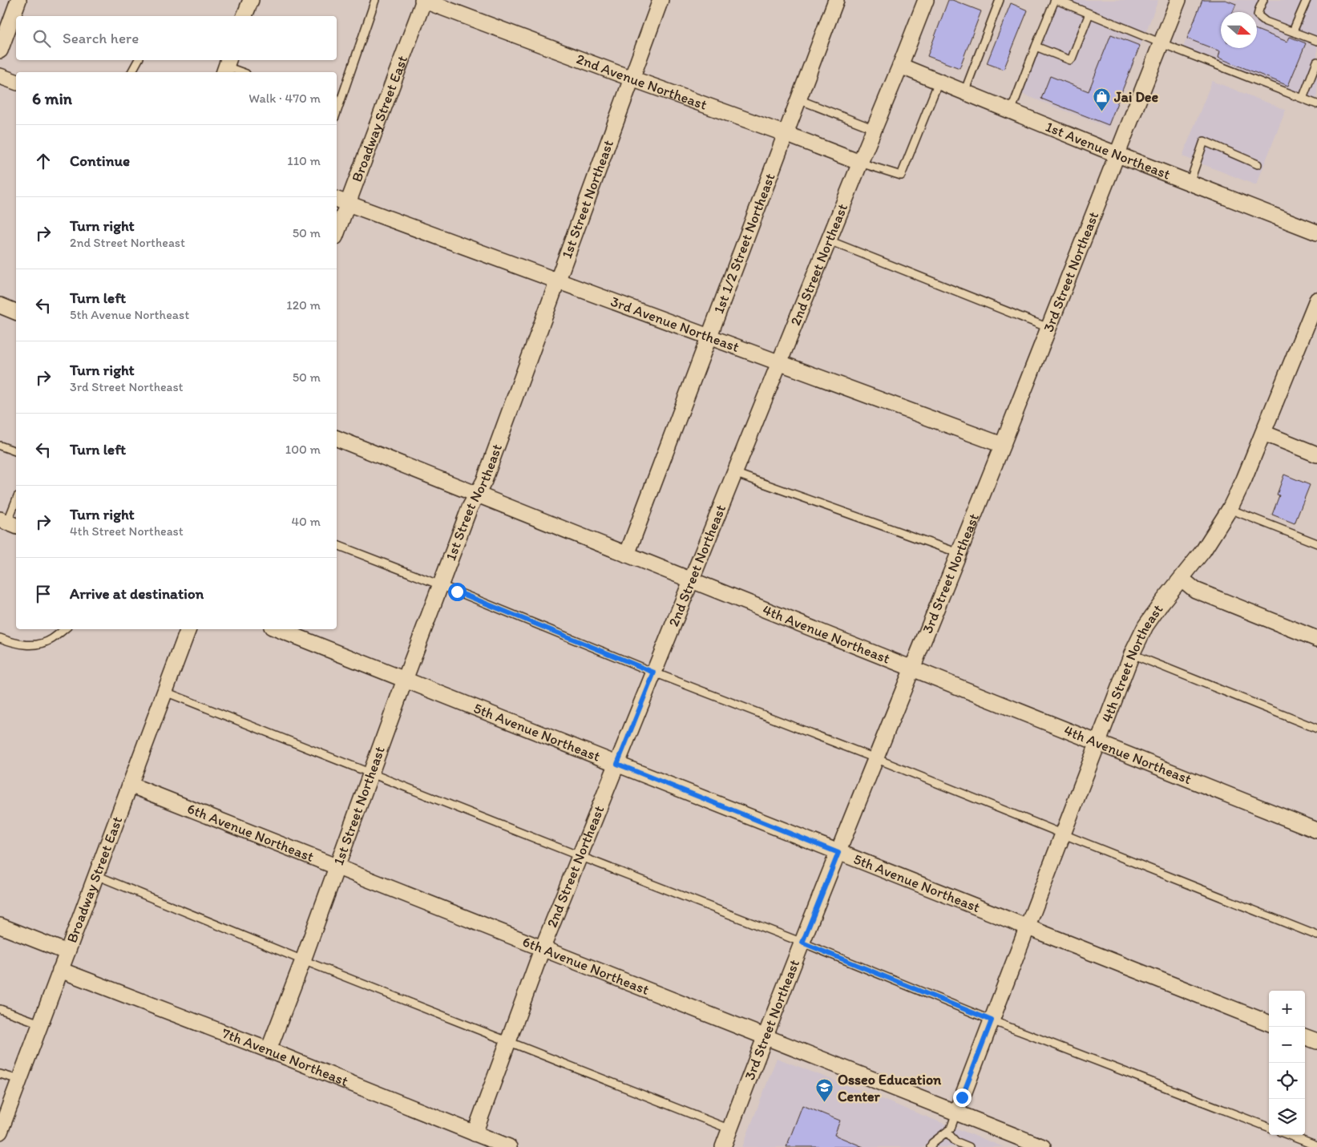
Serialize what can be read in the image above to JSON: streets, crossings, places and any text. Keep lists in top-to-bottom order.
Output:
{
  "streets": {
    "street": [
      "2nd Avenue Northeast",
      "Broadway Street East",
      "1st Avenue Northeast",
      "1st Street Northeast",
      "1st 1/2 Street Northeast",
      "2nd Street Northeast",
      "3rd Street Northeast",
      "3rd Avenue Northeast",
      "4th Avenue Northeast",
      "4th Street Northeast",
      "5th Avenue Northeast",
      "6th Avenue Northeast",
      "7th Avenue Northeast"
    ]
  },
  "crossings": [
    ["2nd Avenue Northeast", "Broadway Street East"],
    ["2nd Avenue Northeast", "1st Street Northeast"],
    ["2nd Avenue Northeast", "1st 1/2 Street Northeast"],
    ["2nd Avenue Northeast", "2nd Street Northeast"],
    ["Broadway Street East", "3rd Avenue Northeast"],
    ["Broadway Street East", "6th Avenue Northeast"],
    ["Broadway Street East", "7th Avenue Northeast"],
    ["1st Avenue Northeast", "2nd Street Northeast"],
    ["1st Avenue Northeast", "3rd Street Northeast"],
    ["1st Street Northeast", "3rd Avenue Northeast"],
    ["1st Street Northeast", "4th Avenue Northeast"],
    ["1st Street Northeast", "5th Avenue Northeast"],
    ["1st Street Northeast", "6th Avenue Northeast"],
    ["1st Street Northeast", "7th Avenue Northeast"],
    ["1st 1/2 Street Northeast", "3rd Avenue Northeast"],
    ["1st 1/2 Street Northeast", "4th Avenue Northeast"],
    ["2nd Street Northeast", "3rd Avenue Northeast"],
    ["2nd Street Northeast", "4th Avenue Northeast"],
    ["2nd Street Northeast", "5th Avenue Northeast"],
    ["2nd Street Northeast", "6th Avenue Northeast"],
    ["2nd Street Northeast", "7th Avenue Northeast"],
    ["3rd Street Northeast", "3rd Avenue Northeast"],
    ["3rd Street Northeast", "4th Avenue Northeast"],
    ["3rd Street Northeast", "5th Avenue Northeast"],
    ["3rd Street Northeast", "6th Avenue Northeast"],
    ["4th Avenue Northeast", "4th Street Northeast"],
    ["4th Street Northeast", "5th Avenue Northeast"],
    ["4th Street Northeast", "6th Avenue Northeast"]
  ],
  "places": {
    "shop": ["Jai Dee"],
    "school or university": ["Osseo Education Center"]
  },
  "north": "right",
  "page": {
    "search": "Search here",
    "heading": ["6 min", "Walk · 470 m"],
    "list": [
      ["Continue", "110 m"],
      ["Turn right", "2nd Street Northeast", "50 m"],
      ["Turn left", "5th Avenue Northeast", "120 m"],
      ["Turn right", "3rd Street Northeast", "50 m"],
      ["Turn left", "100 m"],
      ["Turn right", "4th Street Northeast", "40 m"],
      "Arrive at destination"
    ],
    "map_buttons": ["+", "−"]
  }
}
